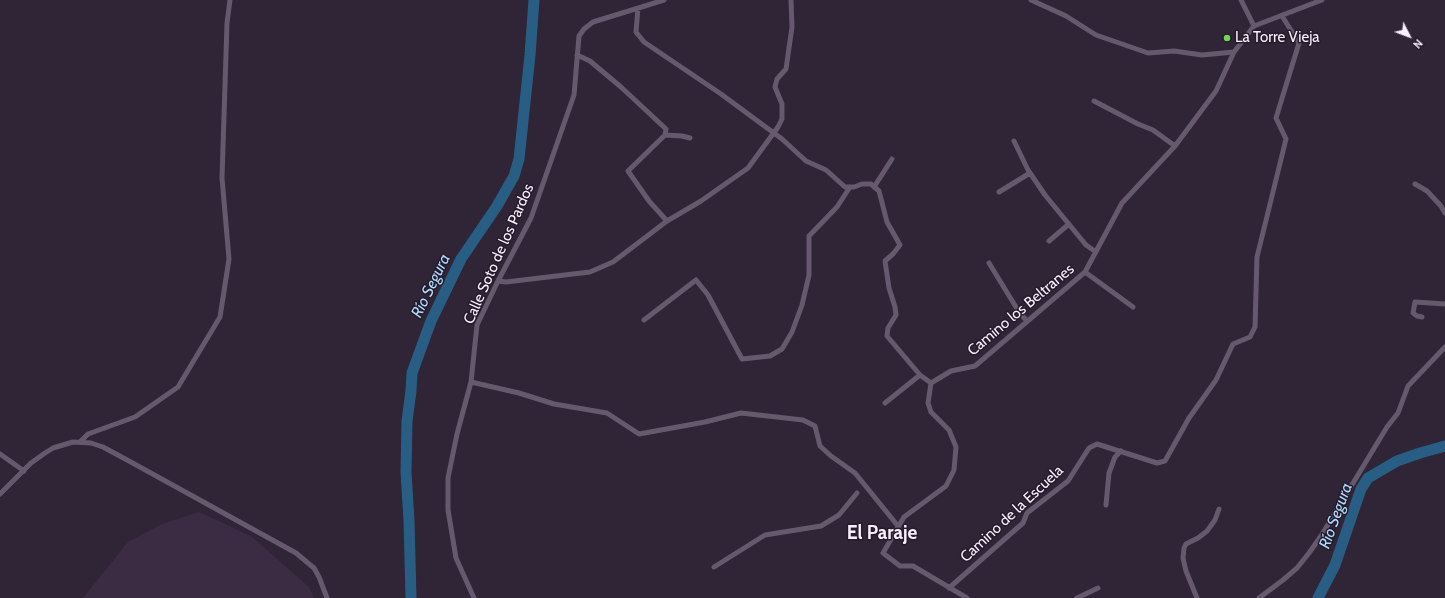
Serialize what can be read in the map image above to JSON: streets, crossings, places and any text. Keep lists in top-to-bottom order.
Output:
{
  "streets": {
    "street": ["Calle Soto de los Pardos", "Camino los Beltranes", "Camino de la Escuela"]
  },
  "districts": ["El Paraje"],
  "water": ["Río Segura"],
  "places": ["La Torre Vieja"],
  "north": "bottom right"
}
